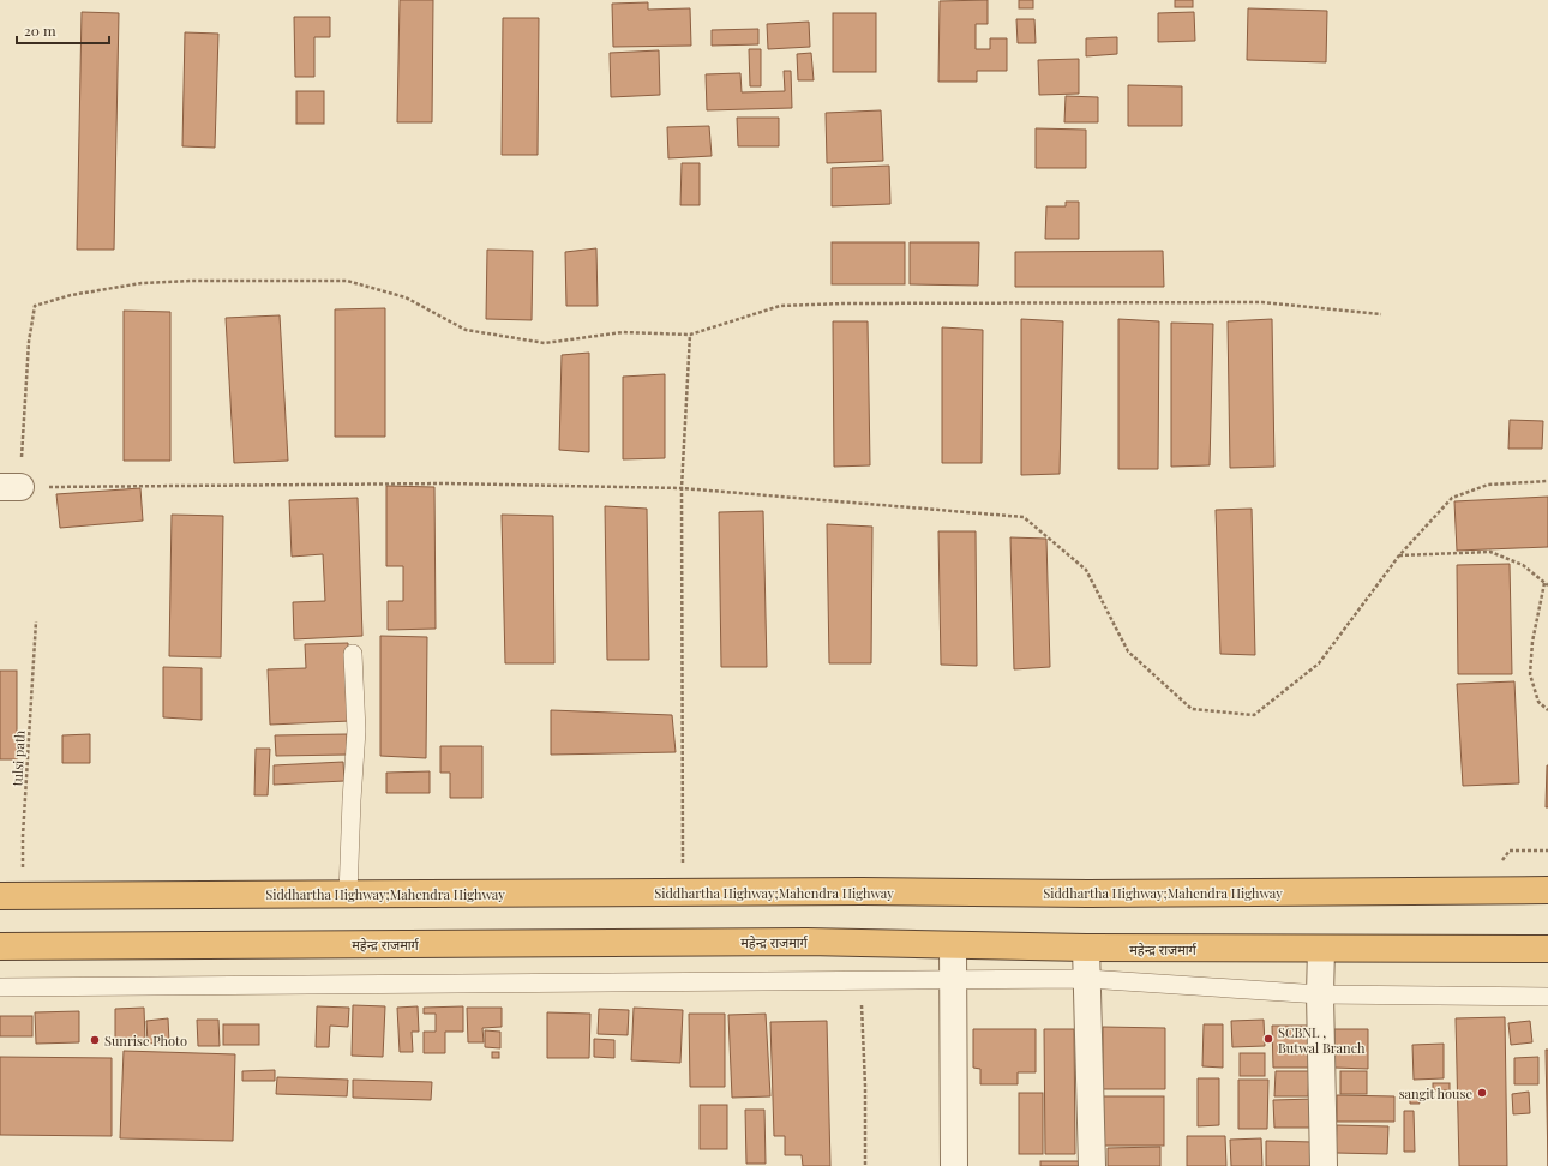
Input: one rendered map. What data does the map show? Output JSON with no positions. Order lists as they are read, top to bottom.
{
  "streets": {
    "highway": ["Siddhartha Highway;Mahendra Highway", "महेन्द्र राजमार्ग"],
    "path": ["tulsi path"]
  },
  "crossings": [
    ["tulsi path", "Siddhartha Highway;Mahendra Highway"]
  ],
  "places": ["SCBNL , Butwal Branch", "Sunrise Photo", "sangit house"],
  "scale_bar": "20 m"
}
